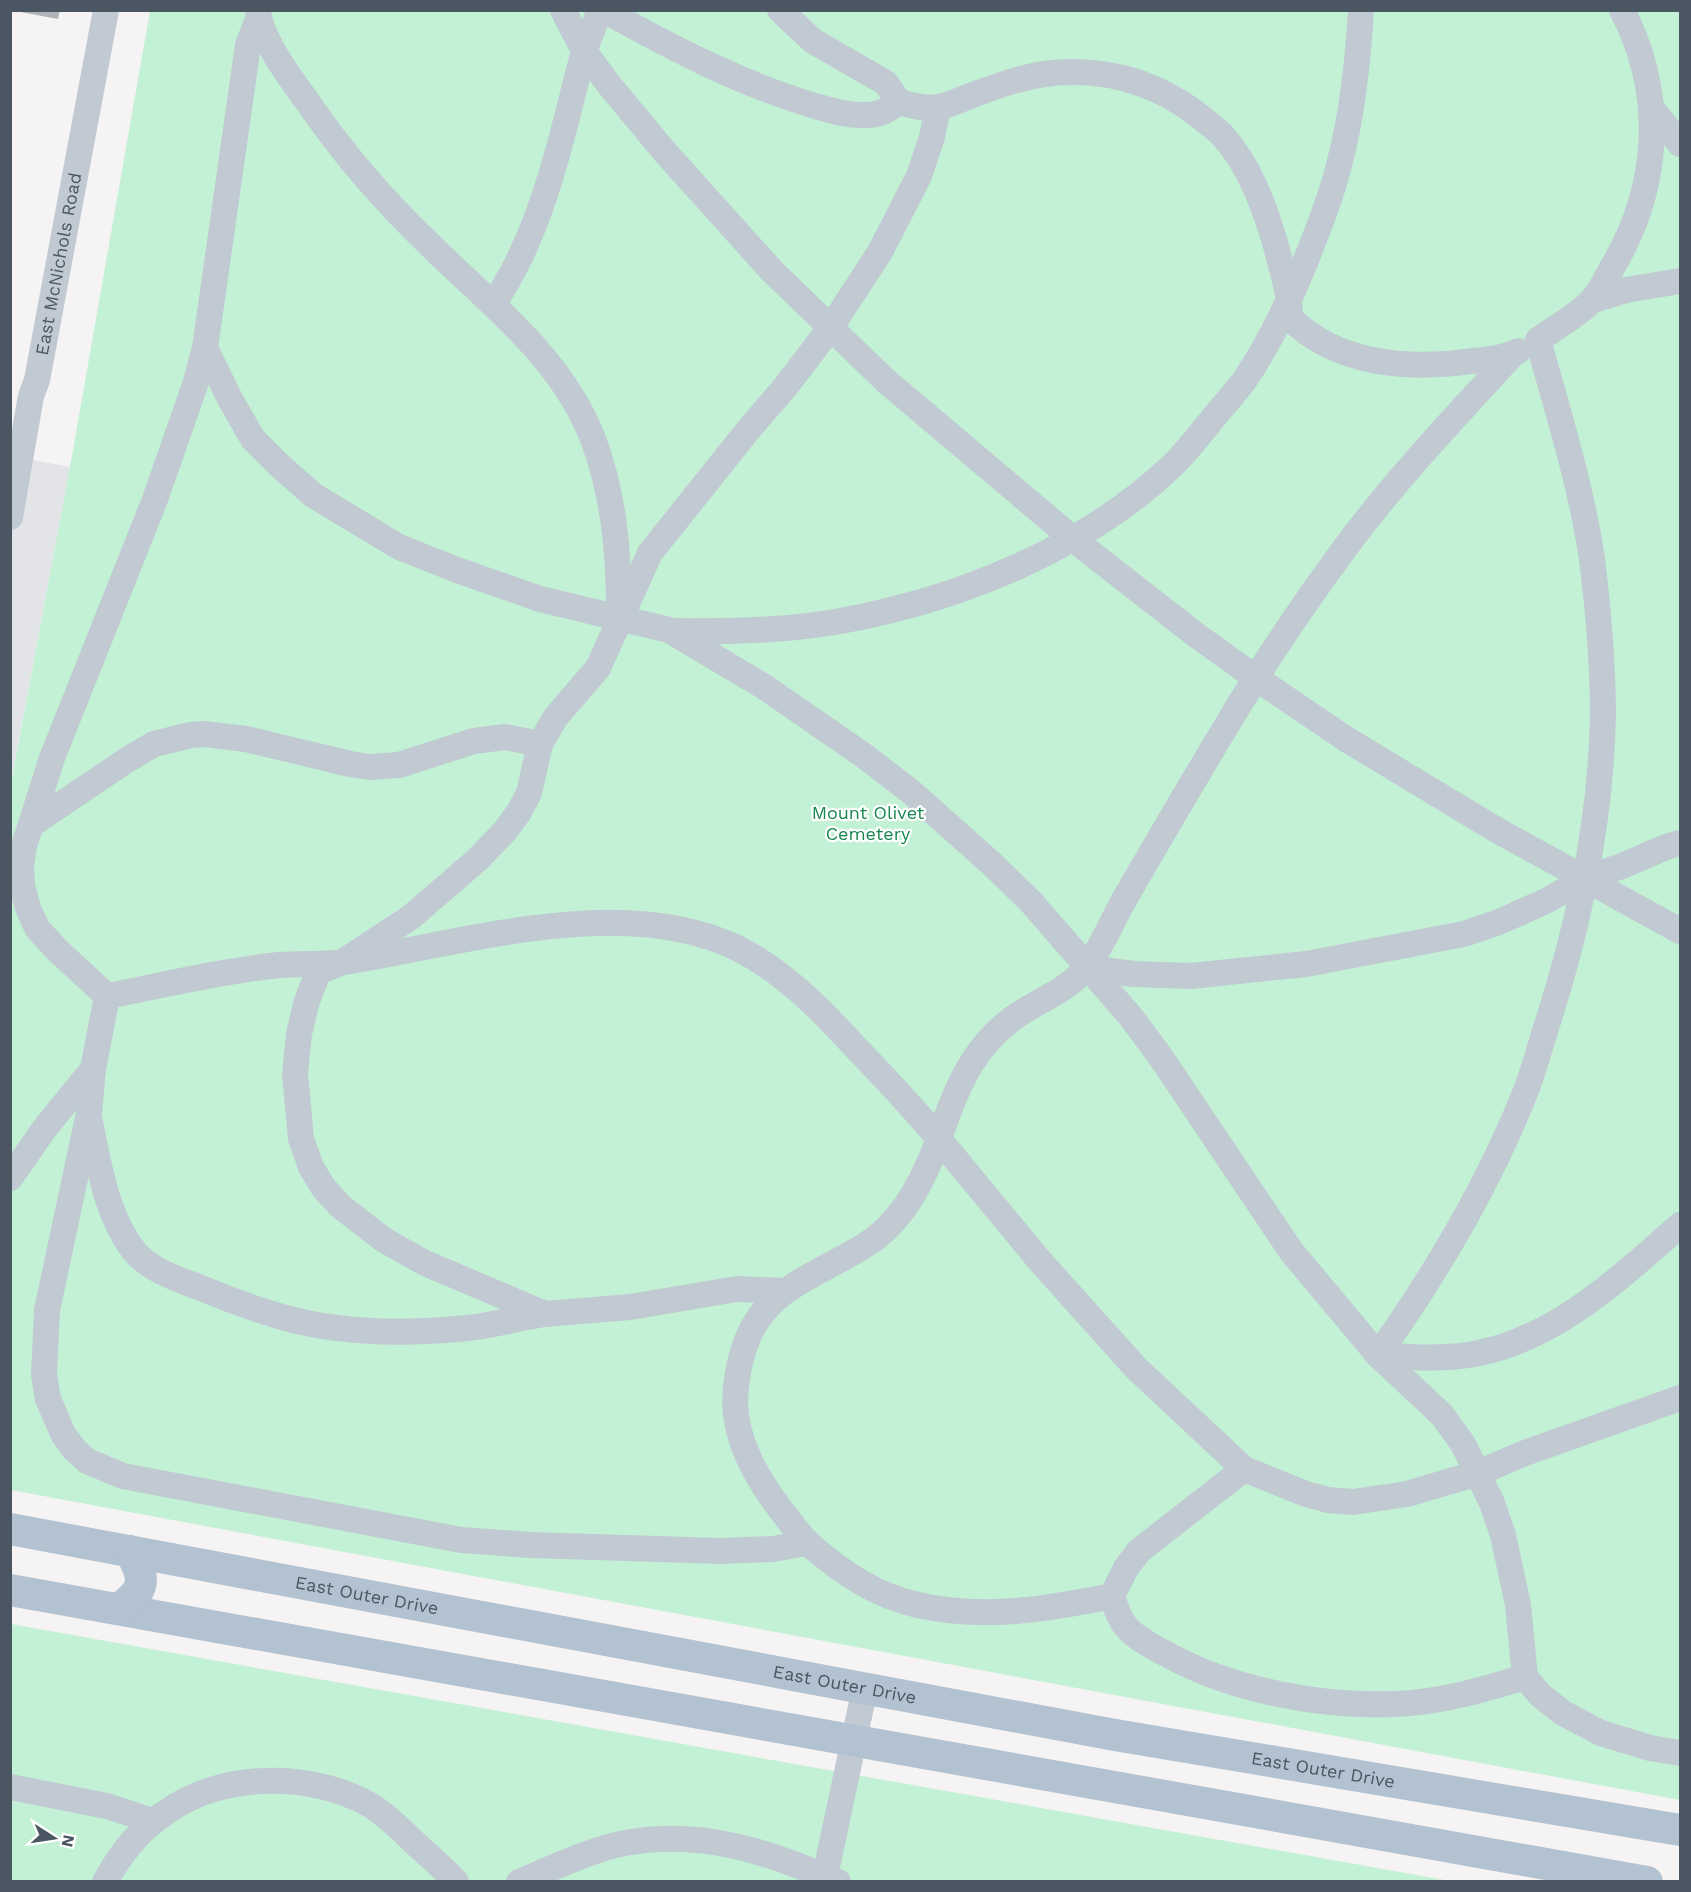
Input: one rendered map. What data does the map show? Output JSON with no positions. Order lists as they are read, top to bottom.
{
  "streets": {
    "main road": ["East Outer Drive"],
    "street": ["East McNichols Road"]
  },
  "parks": ["Mount Olivet Cemetery"],
  "north": "right"
}
